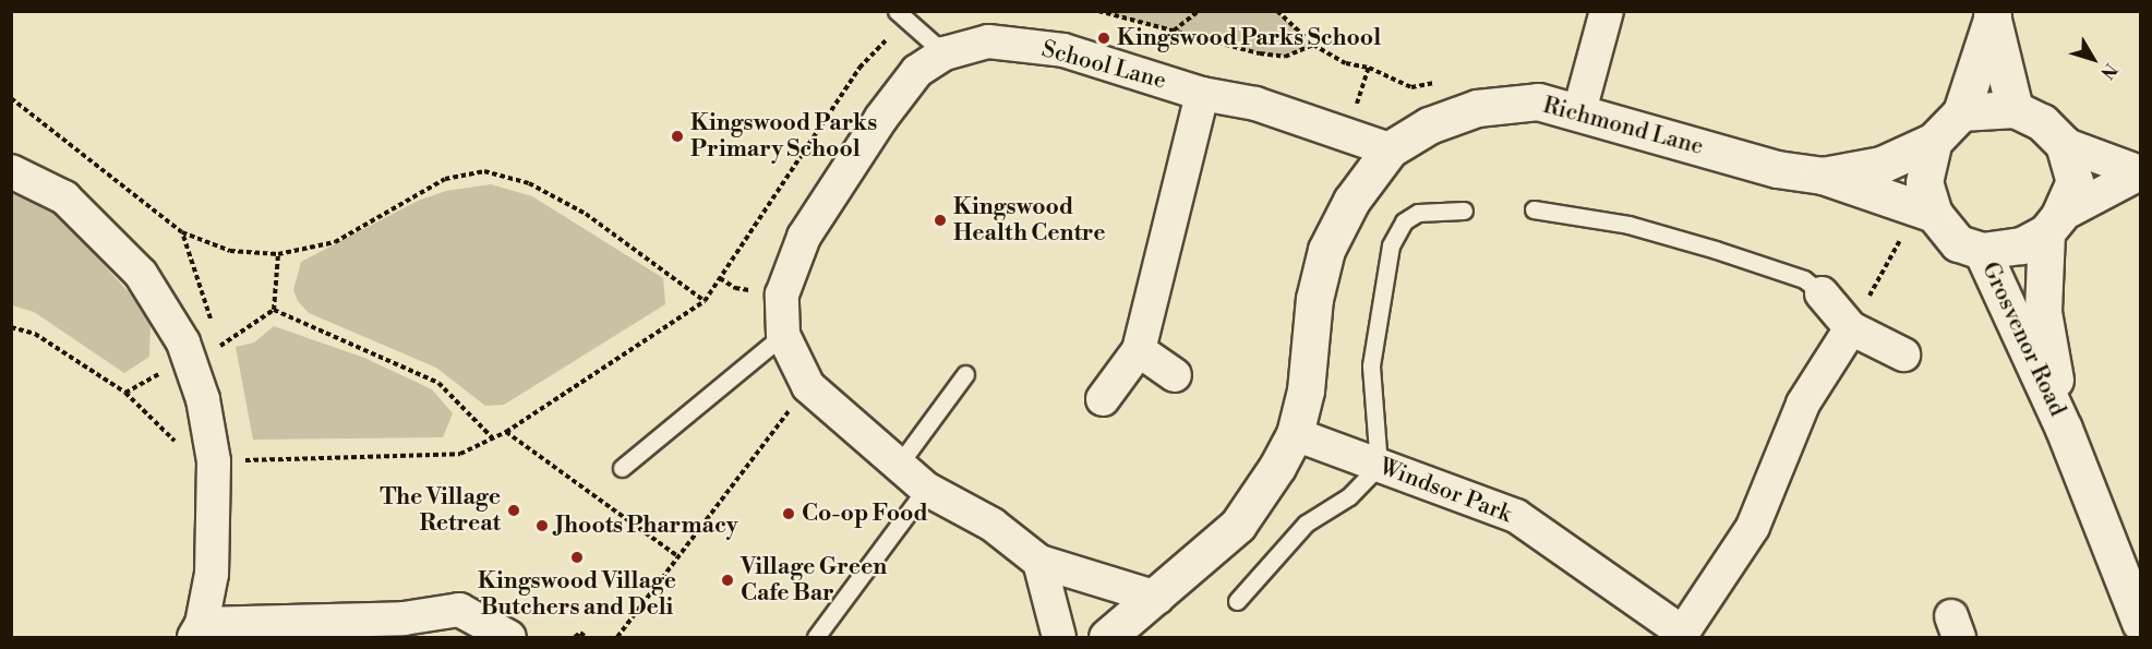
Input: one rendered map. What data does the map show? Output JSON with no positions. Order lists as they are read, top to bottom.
{
  "streets": {
    "street": [
      "School Lane",
      "Richmond Lane",
      "Grosvenor Road",
      "Windsor Park"
    ]
  },
  "crossings": [
    ["School Lane", "Richmond Lane"],
    ["Richmond Lane", "Grosvenor Road"],
    ["Richmond Lane", "Windsor Park"]
  ],
  "places": [
    "Kingswood Parks School",
    "Kingswood Parks Primary School",
    "Kingswood Health Centre",
    "The Village Retreat",
    "Co-op Food",
    "Jhoots Pharmacy",
    "Kingswood Village Butchers and Deli",
    "Village Green Cafe Bar"
  ],
  "north": "bottom right"
}
